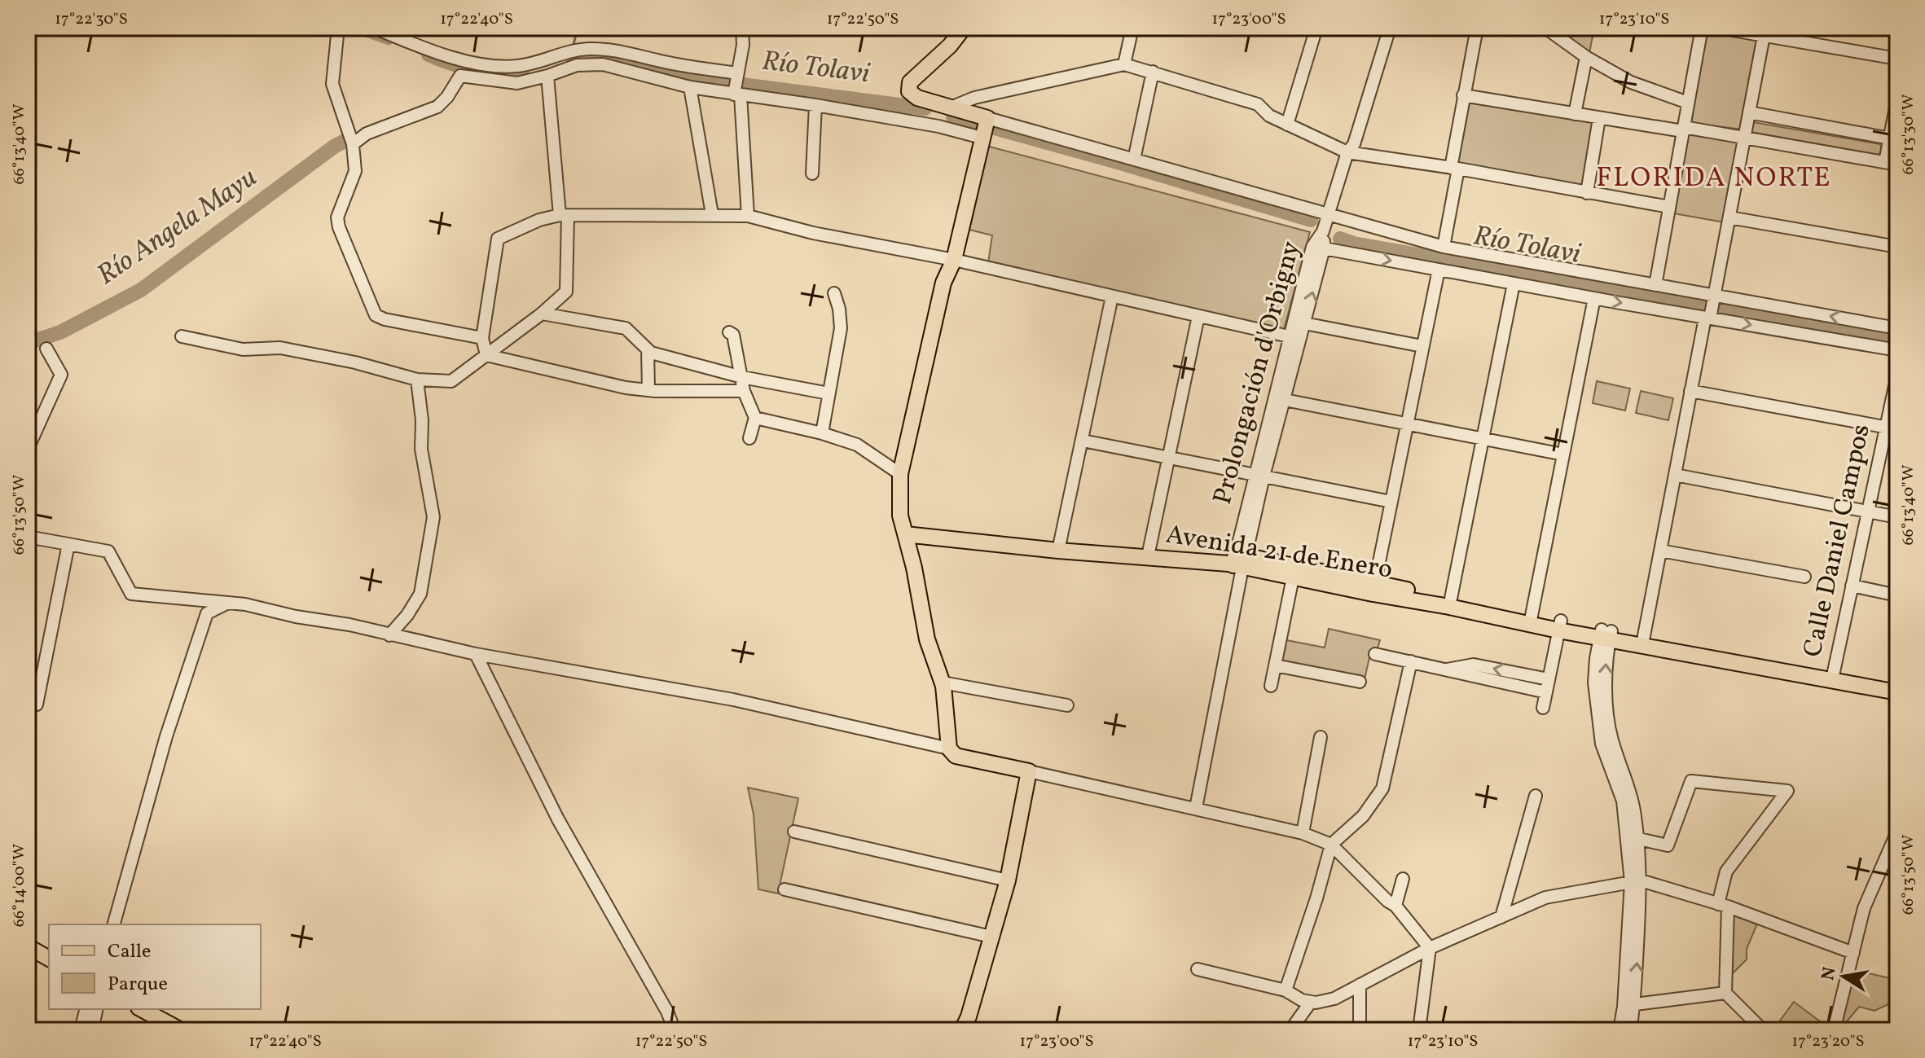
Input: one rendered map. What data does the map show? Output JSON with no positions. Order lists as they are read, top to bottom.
{
  "streets": {
    "main road": ["Avenida 21 de Enero"],
    "street": ["Prolongación d'Orbigny", "Calle Daniel Campos"]
  },
  "crossings": [
    ["Prolongación d'Orbigny", "Avenida 21 de Enero"],
    ["Calle Daniel Campos", "Avenida 21 de Enero"]
  ],
  "districts": ["FLORIDA NORTE"],
  "water": ["Río Tolavi", "Río Angela Mayu"],
  "legend": ["Calle", "Parque"],
  "north": "left",
  "coordinates": [
    "17°22'30\"S",
    "17°22'40\"S",
    "17°22'50\"S",
    "17°23'00\"S",
    "17°23'10\"S",
    "66°13'30\"W",
    "66°13'40\"W",
    "66°13'50\"W",
    "66°14'00\"W",
    "17°23'20\"S"
  ]
}
